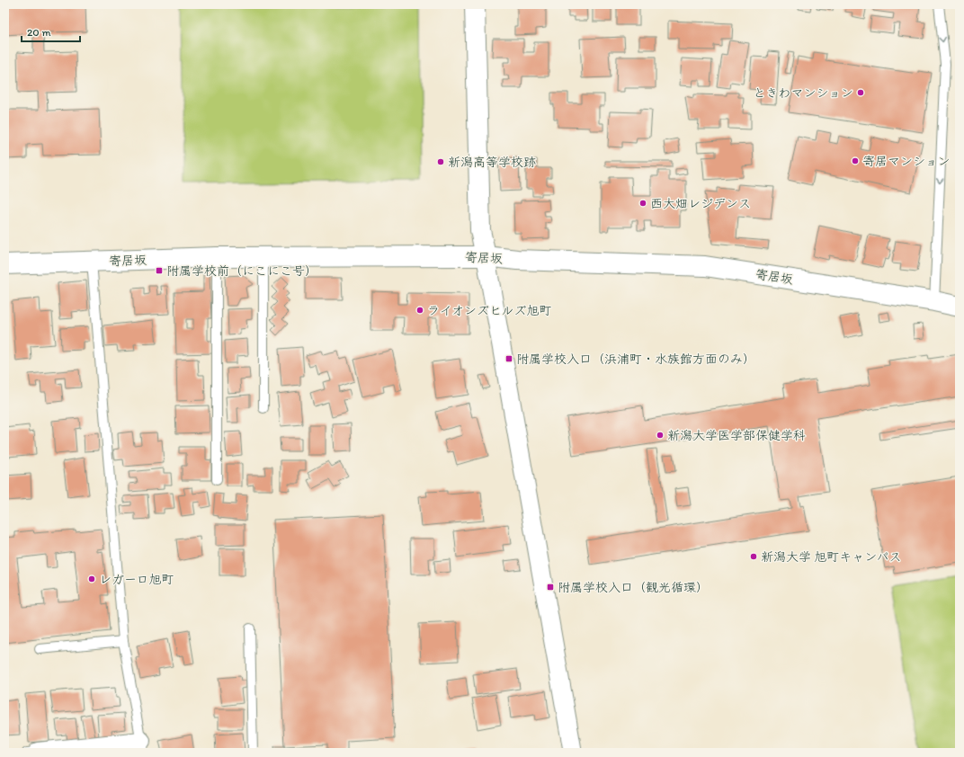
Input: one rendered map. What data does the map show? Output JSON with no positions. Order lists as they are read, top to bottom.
{
  "streets": {
    "street": ["寄居坂"]
  },
  "places": {
    "other": [
      "ときわマンション",
      "寄居マンション",
      "新潟高等学校跡",
      "西大畑レジデンス",
      "ライオンズヒルズ旭町",
      "新潟大学医学部保健学科",
      "新潟大学 旭町キャンパス",
      "レガーロ旭町"
    ],
    "transit": ["附属学校前（にこにこ号）", "附属学校入口（浜浦町・水族館方面のみ）", "附属学校入口（観光循環）"]
  },
  "scale_bar": "20 m"
}
